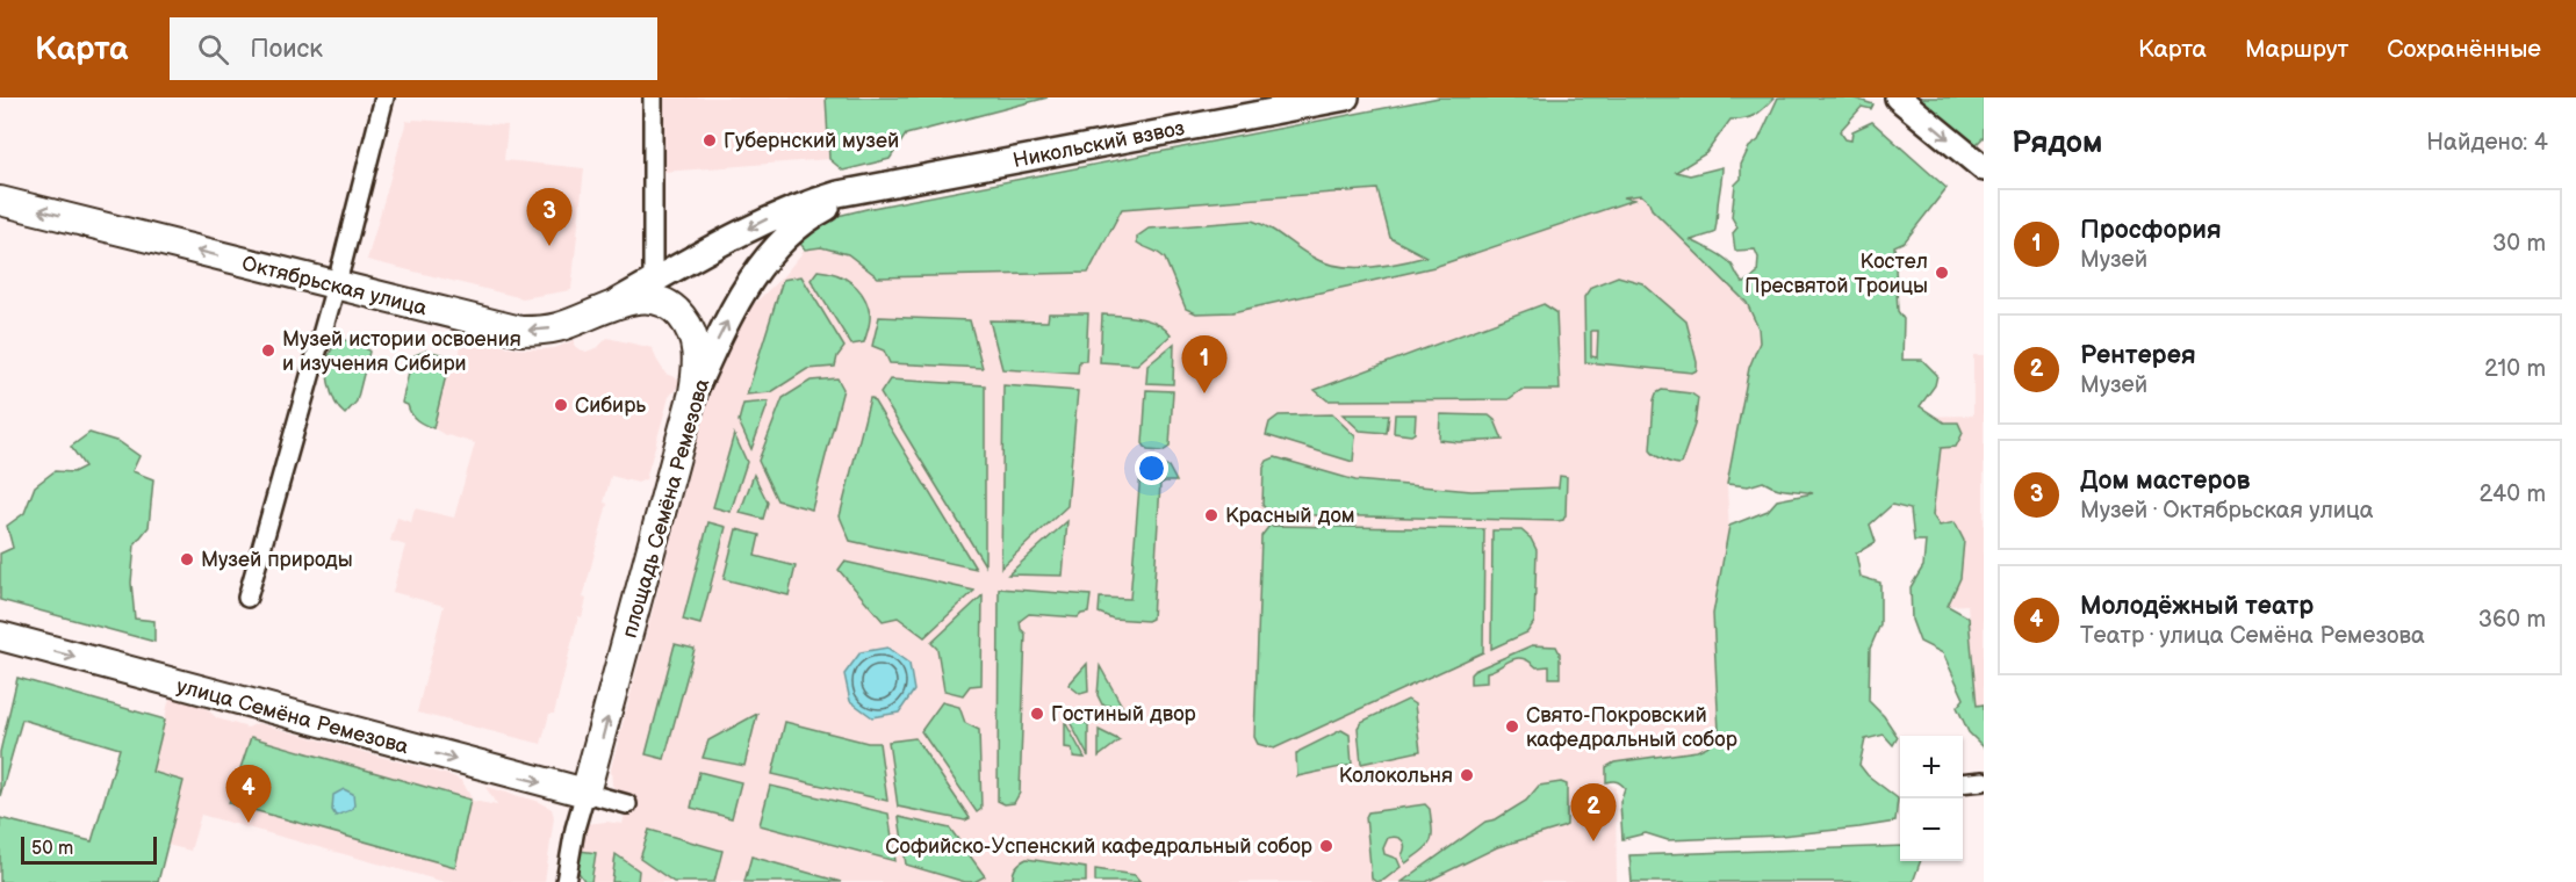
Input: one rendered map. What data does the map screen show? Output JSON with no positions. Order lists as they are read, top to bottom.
{
  "streets": {
    "main road": [
      "Никольский взвоз",
      "Октябрьская улица",
      "площадь Семёна Ремезова",
      "улица Семёна Ремезова"
    ]
  },
  "crossings": [
    ["Никольский взвоз", "Октябрьская улица"],
    ["Никольский взвоз", "площадь Семёна Ремезова"],
    ["Октябрьская улица", "площадь Семёна Ремезова"],
    ["площадь Семёна Ремезова", "улица Семёна Ремезова"]
  ],
  "one_way": ["Октябрьская улица", "площадь Семёна Ремезова", "улица Семёна Ремезова"],
  "places": [
    "Губернский музей",
    "Костел Пресвятой Троицы",
    "Музей истории освоения и изучения Сибири",
    "Сибирь",
    "Красный дом",
    "Музей природы",
    "Гостиный двор",
    "Свято-Покровский кафедральный собор",
    "Колокольня",
    "Софийско-Успенский кафедральный собор"
  ],
  "scale_bar": "50 m",
  "page": {
    "header": "Карта",
    "search": "Поиск",
    "nav": ["Карта", "Маршрут", "Сохранённые"],
    "heading": ["Рядом", "Найдено: 4"],
    "pins": [
      "3",
      "1",
      "4",
      "2"
    ],
    "list": [
      {
        "mark": "1",
        "name": "Просфория",
        "note": "Музей",
        "value": "30 m"
      },
      {
        "mark": "2",
        "name": "Рентерея",
        "note": "Музей",
        "value": "210 m"
      },
      {
        "mark": "3",
        "name": "Дом мастеров",
        "note": "Музей · Октябрьская улица",
        "value": "240 m"
      },
      {
        "mark": "4",
        "name": "Молодёжный театр",
        "note": "Театр · улица Семёна Ремезова",
        "value": "360 m"
      }
    ],
    "map_buttons": ["+", "−"],
    "scale": "50 m"
  }
}
